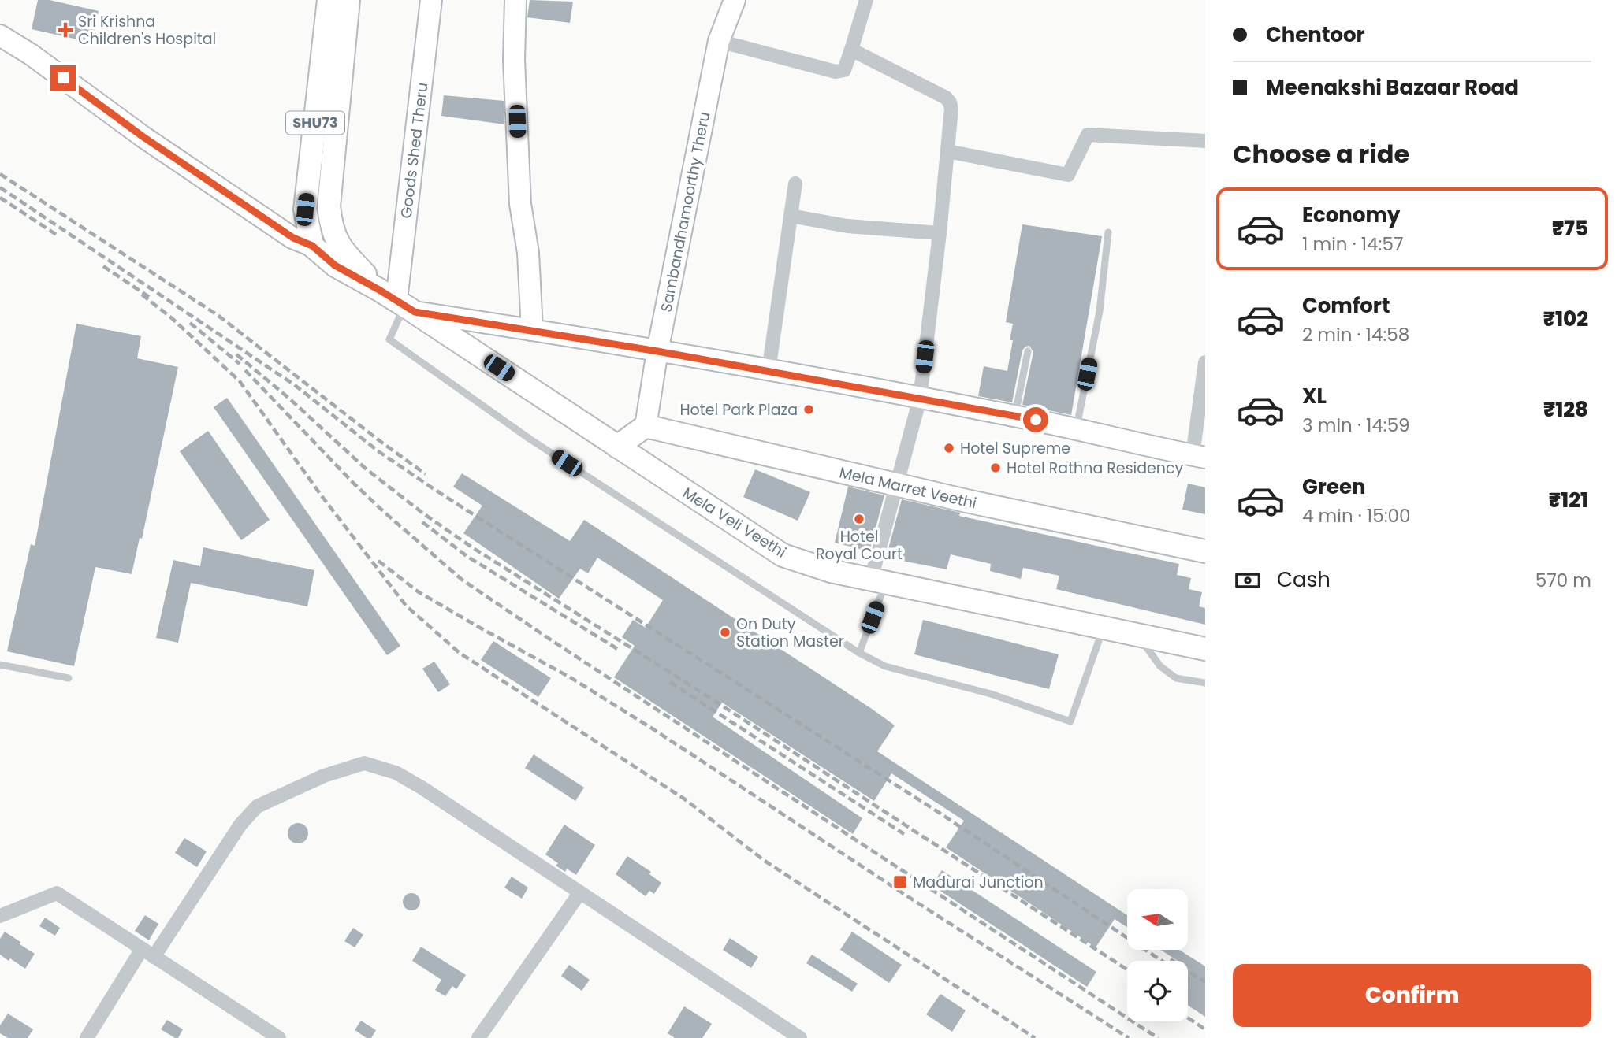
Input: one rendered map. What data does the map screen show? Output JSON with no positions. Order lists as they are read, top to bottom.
{
  "streets": {
    "main road": ["SHU73", "Mela Marret Veethi", "Mela Veli Veethi"],
    "street": ["Goods Shed Theru", "Sambandhamoorthy Theru"]
  },
  "crossings": [
    ["SHU73", "Mela Veli Veethi"],
    ["Goods Shed Theru", "Mela Veli Veethi"],
    ["Sambandhamoorthy Theru", "Mela Marret Veethi"]
  ],
  "places": {
    "health": ["Sri Krishna Children's Hospital"],
    "other": [
      "Hotel Park Plaza",
      "Hotel Supreme",
      "Hotel Rathna Residency",
      "Hotel Royal Court",
      "On Duty Station Master"
    ],
    "transit": ["Madurai Junction"]
  },
  "north": "left",
  "page": {
    "banner": ["Chentoor", "Meenakshi Bazaar Road"],
    "heading": "Choose a ride",
    "list": [
      {
        "name": "Economy",
        "note": "1 min · 14:57",
        "value": "₹75"
      },
      {
        "name": "Comfort",
        "note": "2 min · 14:58",
        "value": "₹102"
      },
      {
        "name": "XL",
        "note": "3 min · 14:59",
        "value": "₹128"
      },
      {
        "name": "Green",
        "note": "4 min · 15:00",
        "value": "₹121"
      }
    ],
    "pay": ["Cash", "570 m"],
    "buttons": "Confirm"
  }
}
